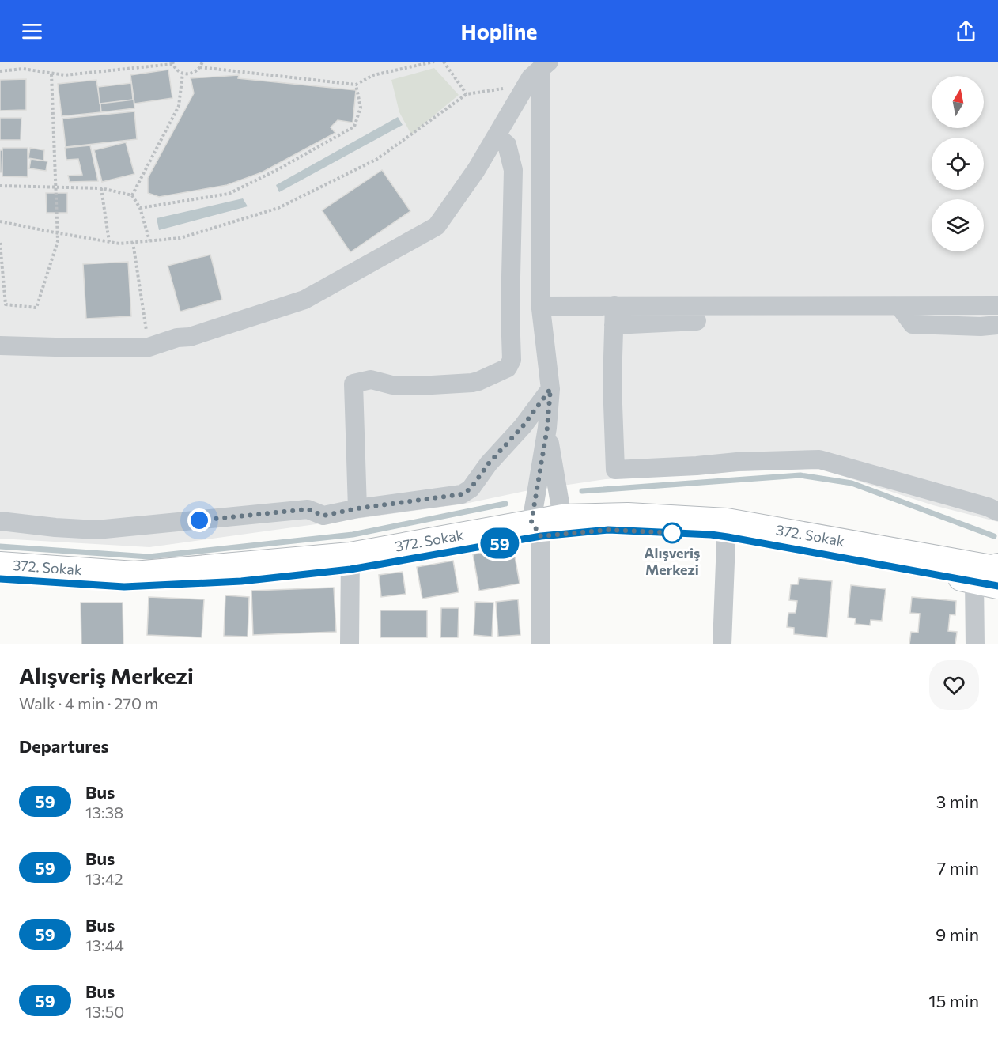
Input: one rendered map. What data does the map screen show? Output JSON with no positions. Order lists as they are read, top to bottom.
{
  "streets": {
    "main road": ["372. Sokak"]
  },
  "places": ["Alışveriş Merkezi"],
  "lines": ["bus line 59"],
  "north": "top",
  "page": {
    "header": "Hopline",
    "on_map": "59",
    "heading": [
      ["Alışveriş Merkezi", "Walk · 4 min · 270 m"],
      "Departures"
    ],
    "list": [
      {
        "mark": "59",
        "name": "Bus",
        "note": "13:38",
        "value": "3 min"
      },
      {
        "mark": "59",
        "name": "Bus",
        "note": "13:42",
        "value": "7 min"
      },
      {
        "mark": "59",
        "name": "Bus",
        "note": "13:44",
        "value": "9 min"
      },
      {
        "mark": "59",
        "name": "Bus",
        "note": "13:50",
        "value": "15 min"
      }
    ]
  }
}
